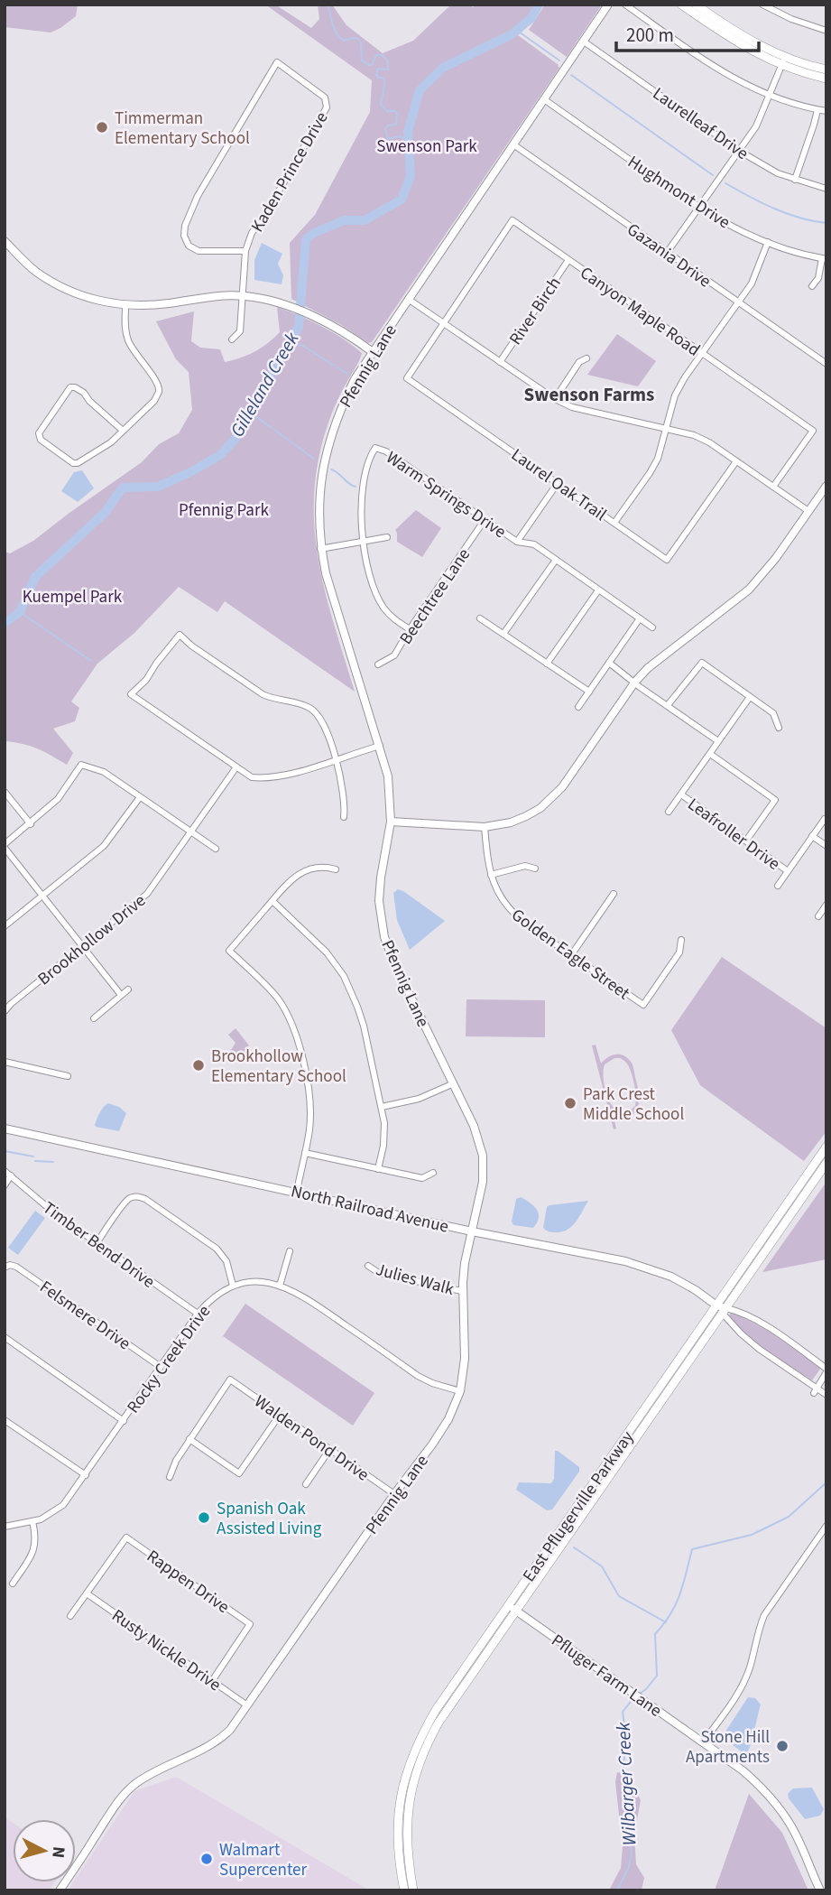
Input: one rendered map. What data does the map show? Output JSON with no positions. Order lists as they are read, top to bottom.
{
  "streets": {
    "main road": ["East Pflugerville Parkway"],
    "street": [
      "Laurelleaf Drive",
      "Kaden Prince Drive",
      "Hughmont Drive",
      "Gazania Drive",
      "River Birch",
      "Canyon Maple Road",
      "Pfennig Lane",
      "Laurel Oak Trail",
      "Warm Springs Drive",
      "Beechtree Lane",
      "Leafroller Drive",
      "Brookhollow Drive",
      "Golden Eagle Street",
      "North Railroad Avenue",
      "Timber Bend Drive",
      "Julies Walk",
      "Felsmere Drive",
      "Rocky Creek Drive",
      "Walden Pond Drive",
      "Rappen Drive",
      "Rusty Nickle Drive",
      "Pfluger Farm Lane"
    ]
  },
  "crossings": [
    ["Laurelleaf Drive", "Pfennig Lane"],
    ["Hughmont Drive", "Pfennig Lane"],
    ["Gazania Drive", "Pfennig Lane"],
    ["River Birch", "Canyon Maple Road"],
    ["Canyon Maple Road", "Laurel Oak Trail"],
    ["Pfennig Lane", "North Railroad Avenue"],
    ["Pfennig Lane", "Julies Walk"],
    ["Pfennig Lane", "Rocky Creek Drive"],
    ["Pfennig Lane", "Walden Pond Drive"],
    ["Pfennig Lane", "Rusty Nickle Drive"],
    ["Warm Springs Drive", "Beechtree Lane"],
    ["North Railroad Avenue", "East Pflugerville Parkway"],
    ["Timber Bend Drive", "Rocky Creek Drive"],
    ["Felsmere Drive", "Rocky Creek Drive"],
    ["East Pflugerville Parkway", "Pfluger Farm Lane"],
    ["Rappen Drive", "Rusty Nickle Drive"]
  ],
  "districts": ["Swenson Farms"],
  "water": ["Gilleland Creek", "Wilbarger Creek"],
  "parks": ["Swenson Park", "Pfennig Park", "Kuempel Park"],
  "places": [
    "Timmerman Elementary School",
    "Brookhollow Elementary School",
    "Park Crest Middle School",
    "Spanish Oak Assisted Living",
    "Stone Hill Apartments",
    "Walmart Supercenter"
  ],
  "scale_bar": "200 m",
  "north": "right"
}
